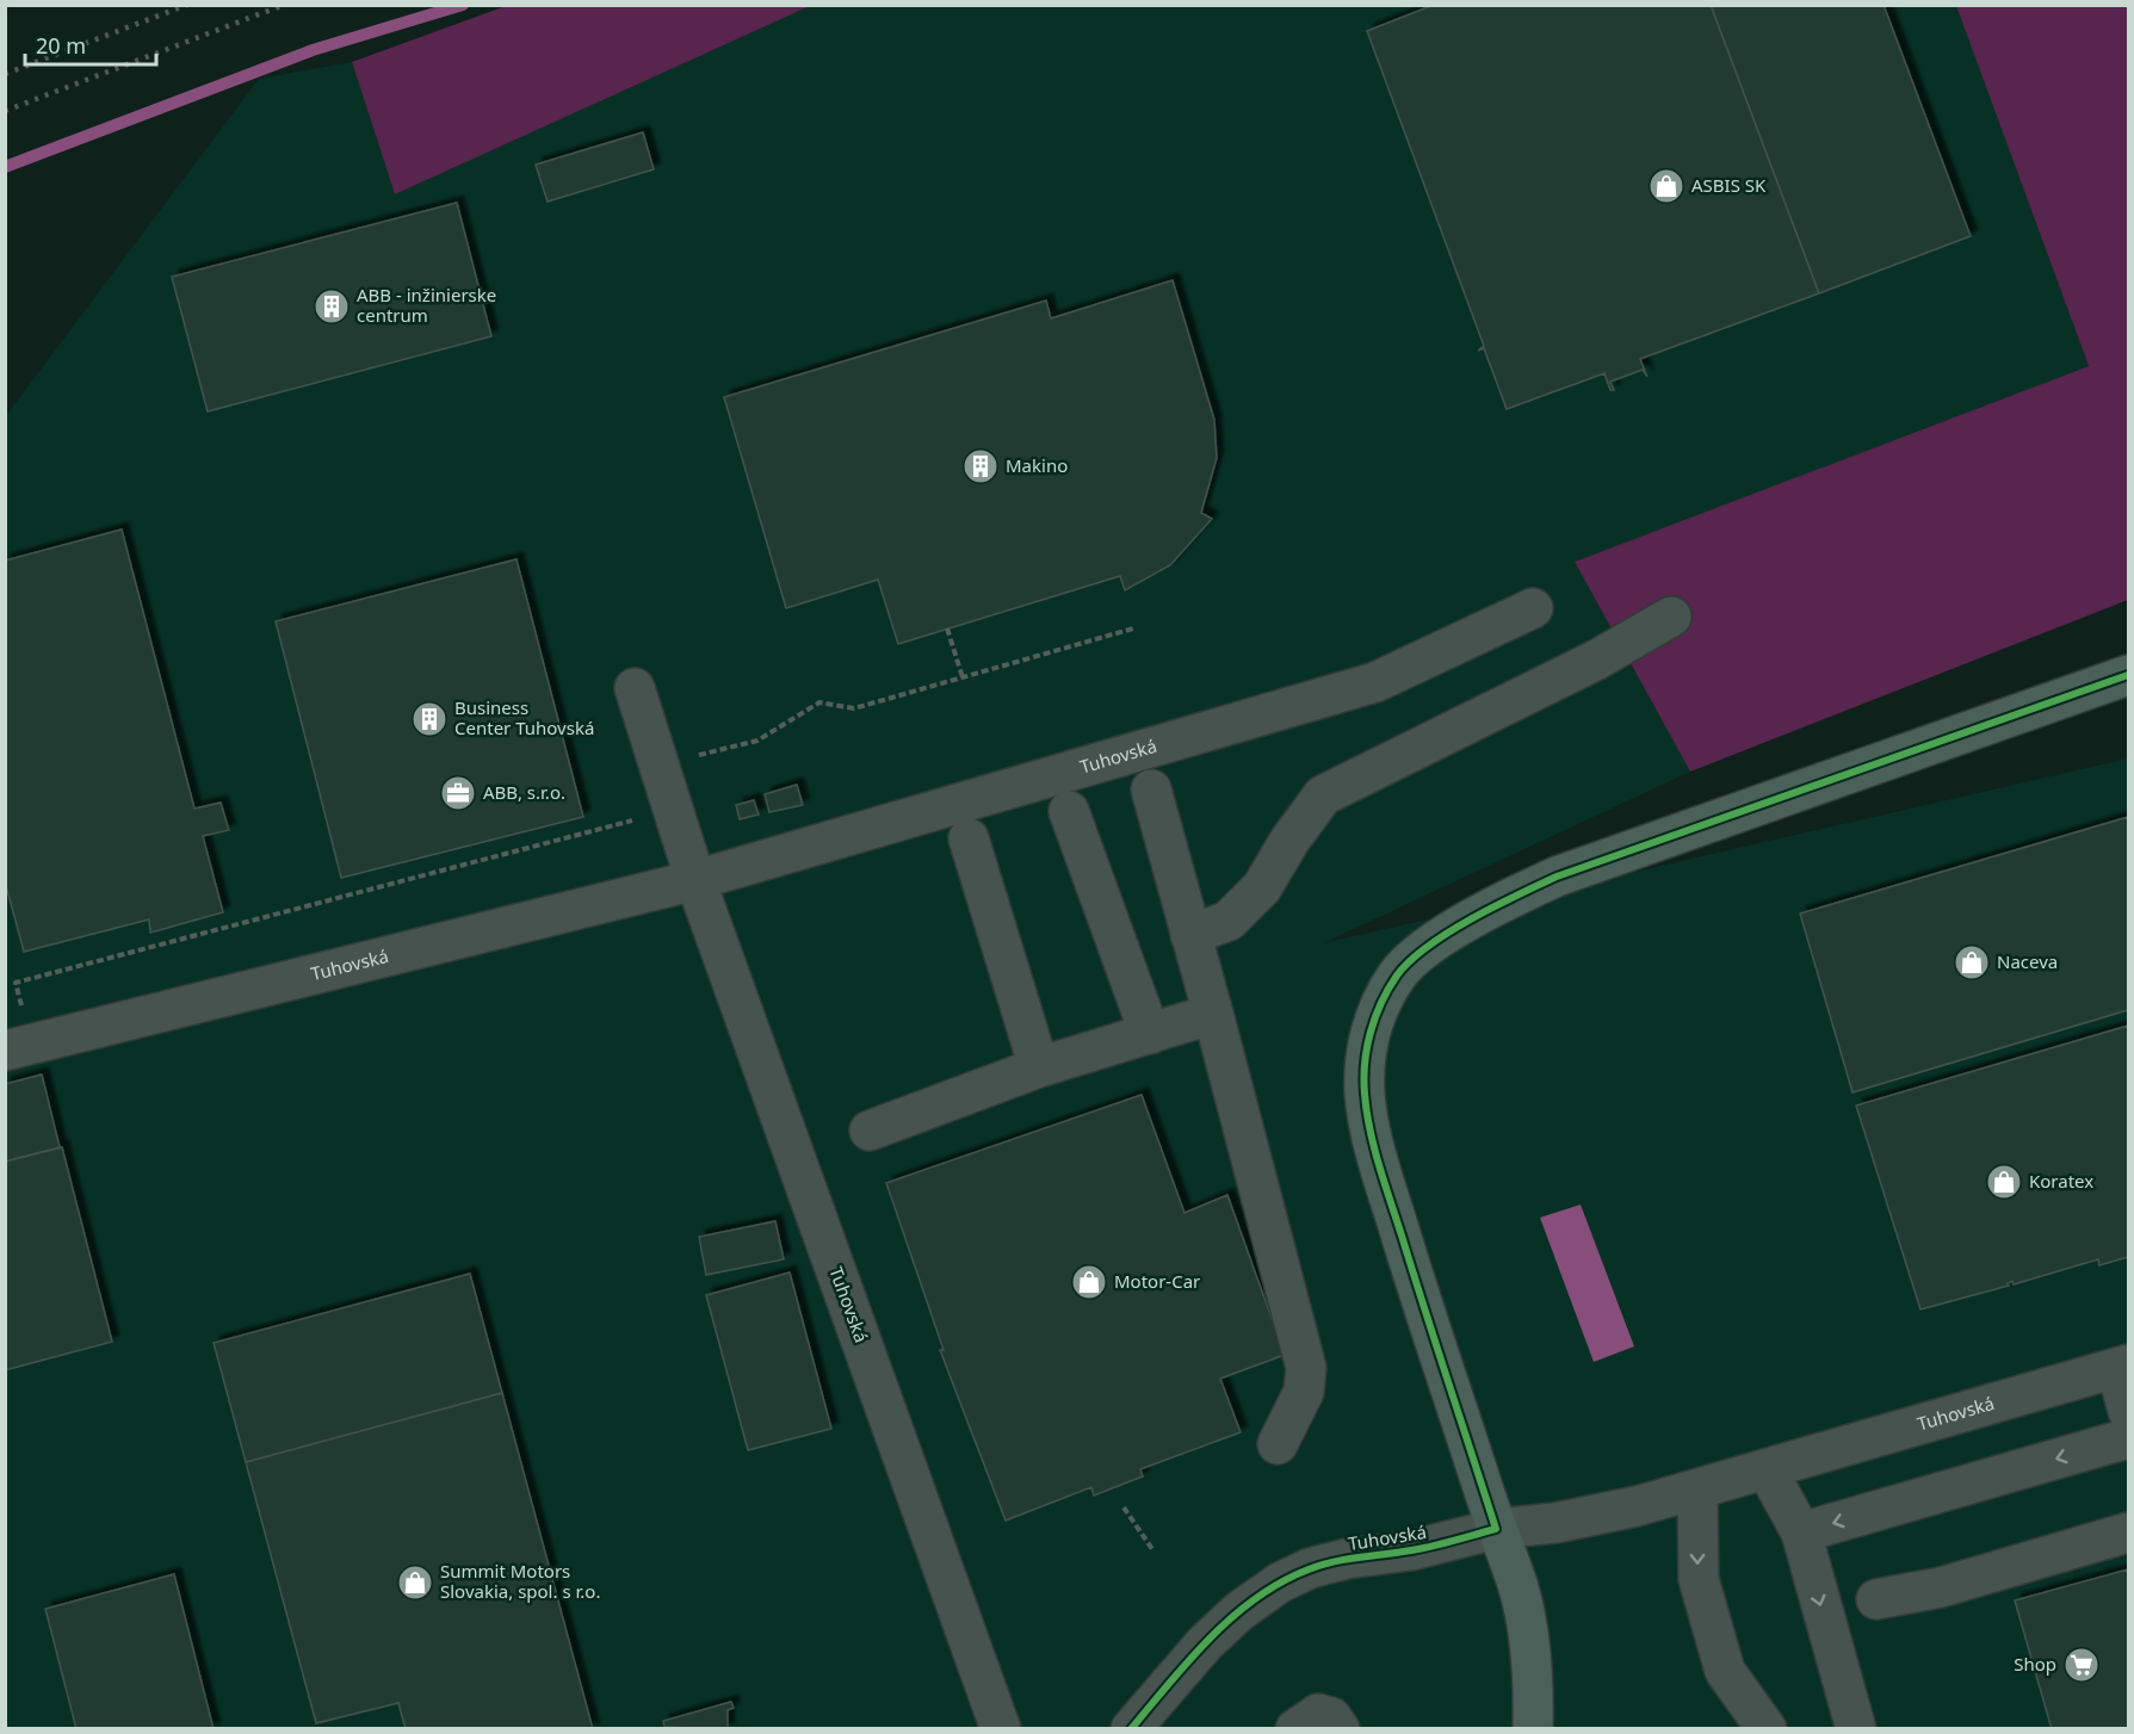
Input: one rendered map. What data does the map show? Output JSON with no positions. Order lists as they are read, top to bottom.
{
  "streets": {
    "street": ["Tuhovská"]
  },
  "places": {
    "shop": [
      "ASBIS SK",
      "Naceva",
      "Koratex",
      "Motor-Car",
      "Summit Motors Slovakia, spol. s r.o."
    ],
    "building": ["ABB - inžinierske centrum", "Makino", "Business Center Tuhovská"],
    "office": ["ABB, s.r.o."],
    "supermarket": ["Shop"]
  },
  "scale_bar": "20 m"
}
